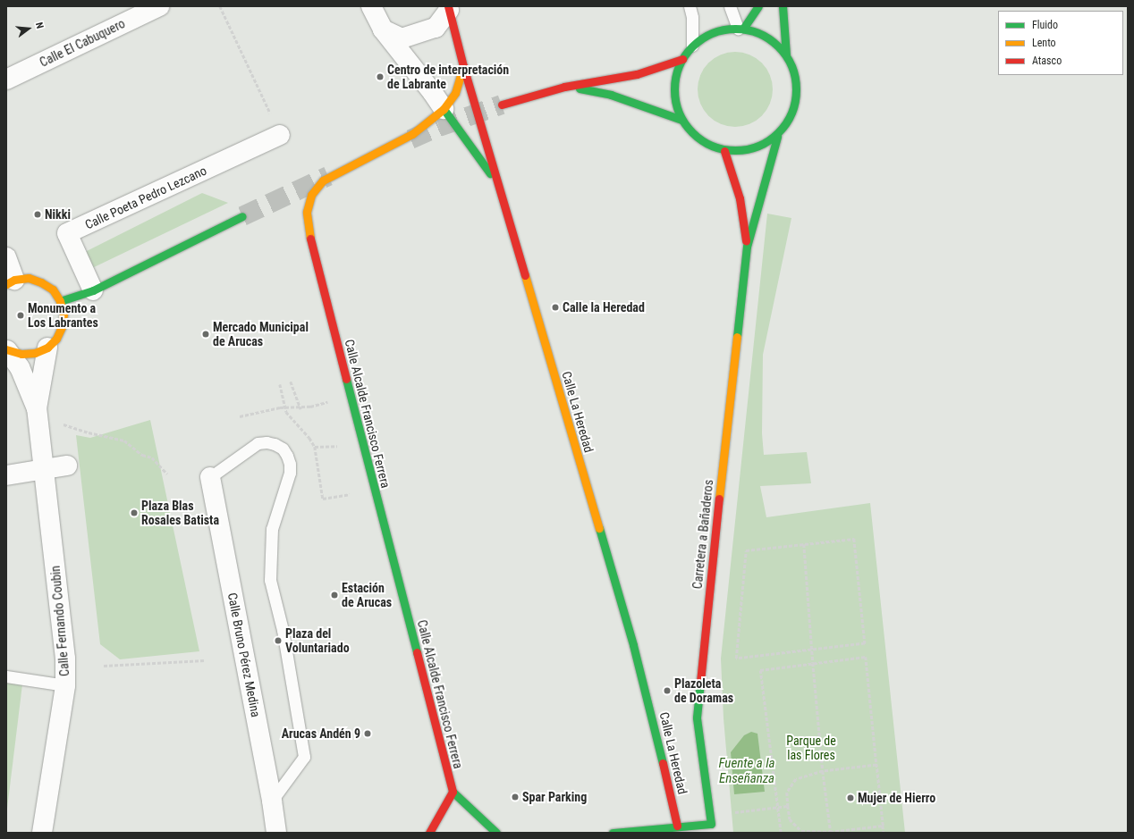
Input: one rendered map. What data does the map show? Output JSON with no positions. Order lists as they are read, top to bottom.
{
  "streets": {
    "main road": ["Calle La Heredad", "Calle Alcalde Francisco Ferrera", "Carretera a Bañaderos"],
    "street": [
      "Calle El Cabuquero",
      "Calle Poeta Pedro Lezcano",
      "Calle Fernando Coubin",
      "Calle Bruno Pérez Medina"
    ]
  },
  "crossings": [
    ["Calle La Heredad", "Calle Alcalde Francisco Ferrera"]
  ],
  "water": ["Fuente a la Enseñanza"],
  "parks": ["Parque de las Flores"],
  "places": [
    "Centro de interpretación de Labrante",
    "Nikki",
    "Calle la Heredad",
    "Monumento a Los Labrantes",
    "Mercado Municipal de Arucas",
    "Plaza Blas Rosales Batista",
    "Estación de Arucas",
    "Plaza del Voluntariado",
    "Plazoleta de Doramas",
    "Arucas Andén 9",
    "Spar Parking",
    "Mujer de Hierro"
  ],
  "legend": ["Fluido", "Lento", "Atasco"],
  "north": "right"
}
